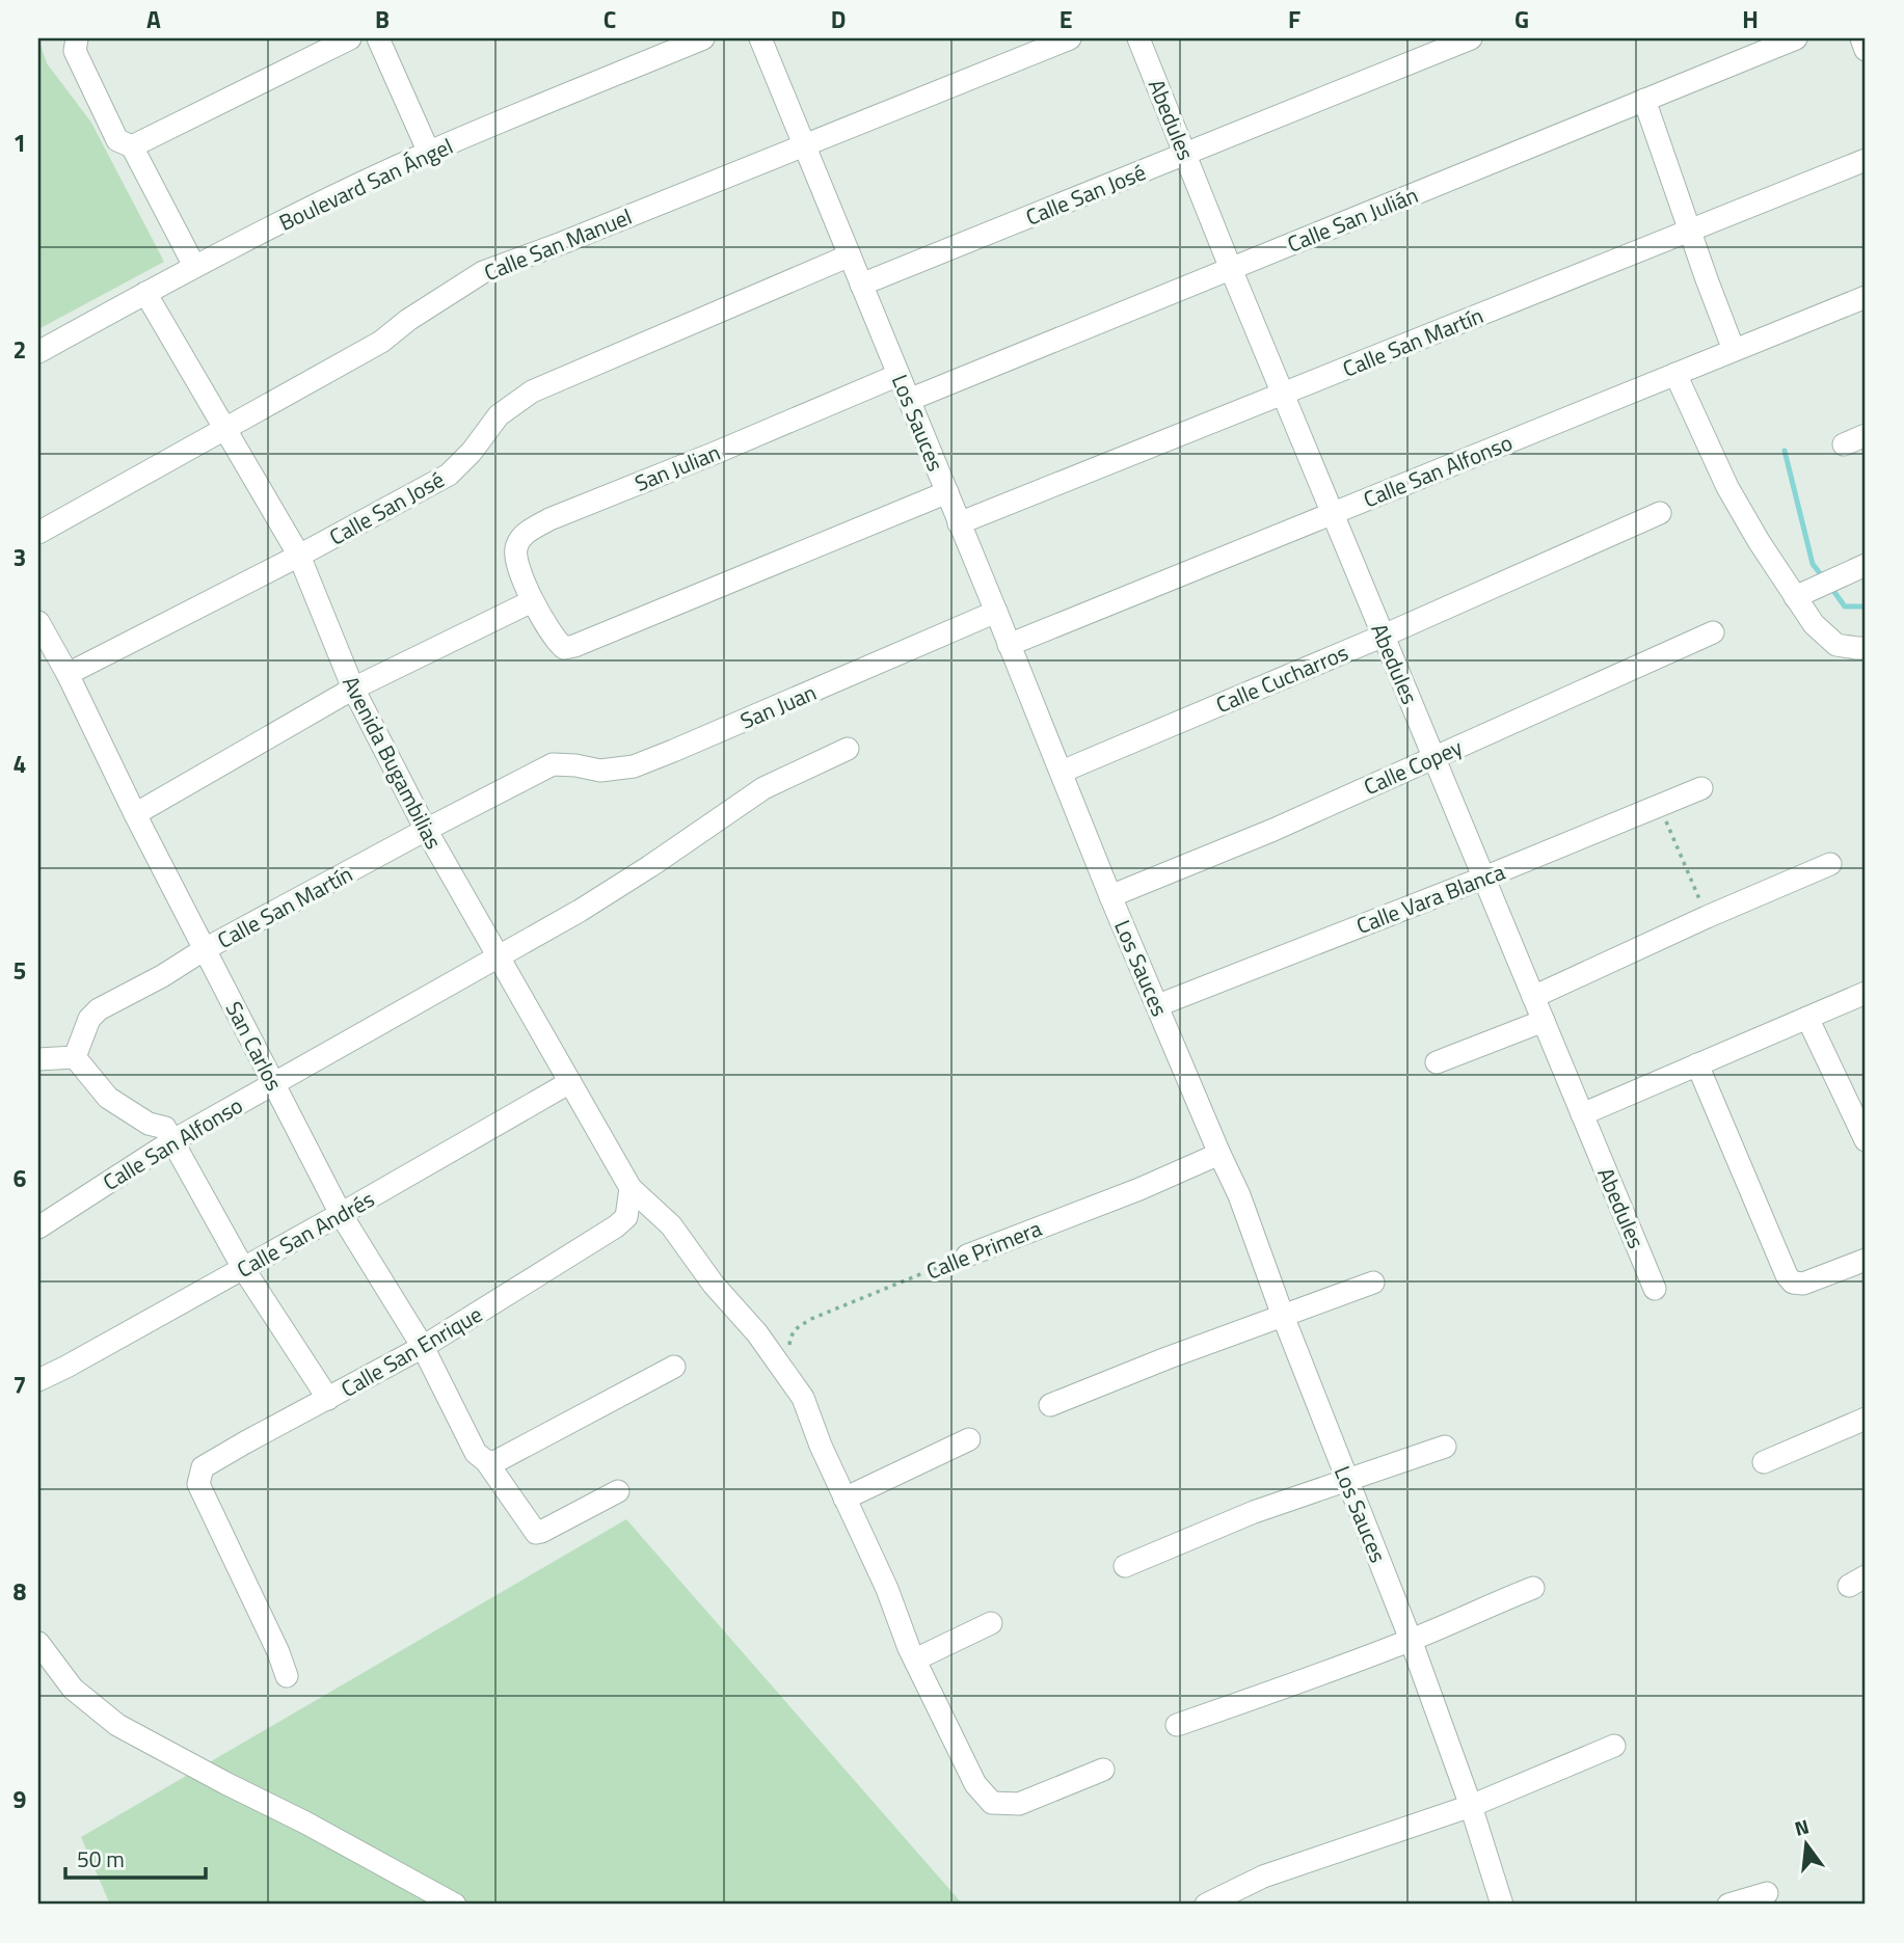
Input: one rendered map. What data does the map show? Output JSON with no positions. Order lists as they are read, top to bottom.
{
  "streets": {
    "street": [
      "Abedules",
      "Boulevard San Ángel",
      "Calle San José",
      "Calle San Julián",
      "Calle San Manuel",
      "Calle San Martín",
      "Los Sauces",
      "San Julian",
      "Calle San Alfonso",
      "Calle Cucharros",
      "San Juan",
      "Avenida Bugambilias",
      "Calle Copey",
      "Calle Vara Blanca",
      "San Carlos",
      "Calle San Andrés",
      "Calle Primera",
      "Calle San Enrique"
    ]
  },
  "crossings": [
    ["Abedules", "Calle San José"],
    ["Abedules", "Calle San Julián"],
    ["Abedules", "Calle San Martín"],
    ["Abedules", "Calle San Alfonso"],
    ["Abedules", "Calle Cucharros"],
    ["Abedules", "Calle Copey"],
    ["Abedules", "Calle Vara Blanca"],
    ["Boulevard San Ángel", "Avenida Bugambilias"],
    ["Calle San José", "Los Sauces"],
    ["Calle San José", "Avenida Bugambilias"],
    ["Calle San José", "San Carlos"],
    ["Calle San Julián", "Los Sauces"],
    ["Calle San Manuel", "Los Sauces"],
    ["Calle San Manuel", "Avenida Bugambilias"],
    ["Calle San Martín", "Los Sauces"],
    ["Calle San Martín", "San Juan"],
    ["Calle San Martín", "Avenida Bugambilias"],
    ["Calle San Martín", "San Carlos"],
    ["Los Sauces", "San Julian"],
    ["Los Sauces", "Calle San Alfonso"],
    ["Los Sauces", "Calle Cucharros"],
    ["Los Sauces", "San Juan"],
    ["Los Sauces", "Calle Copey"],
    ["Los Sauces", "Calle Vara Blanca"],
    ["Los Sauces", "Calle Primera"],
    ["Calle San Alfonso", "Avenida Bugambilias"],
    ["Calle San Alfonso", "San Carlos"],
    ["Avenida Bugambilias", "Calle San Andrés"],
    ["Avenida Bugambilias", "Calle Primera"],
    ["Avenida Bugambilias", "Calle San Enrique"],
    ["San Carlos", "Calle San Andrés"],
    ["San Carlos", "Calle San Enrique"]
  ],
  "scale_bar": "50 m",
  "north": "top",
  "grid": {
    "columns": [
      "A",
      "B",
      "C",
      "D",
      "E",
      "F",
      "G",
      "H"
    ],
    "rows": [
      "1",
      "2",
      "3",
      "4",
      "5",
      "6",
      "7",
      "8",
      "9"
    ]
  }
}
